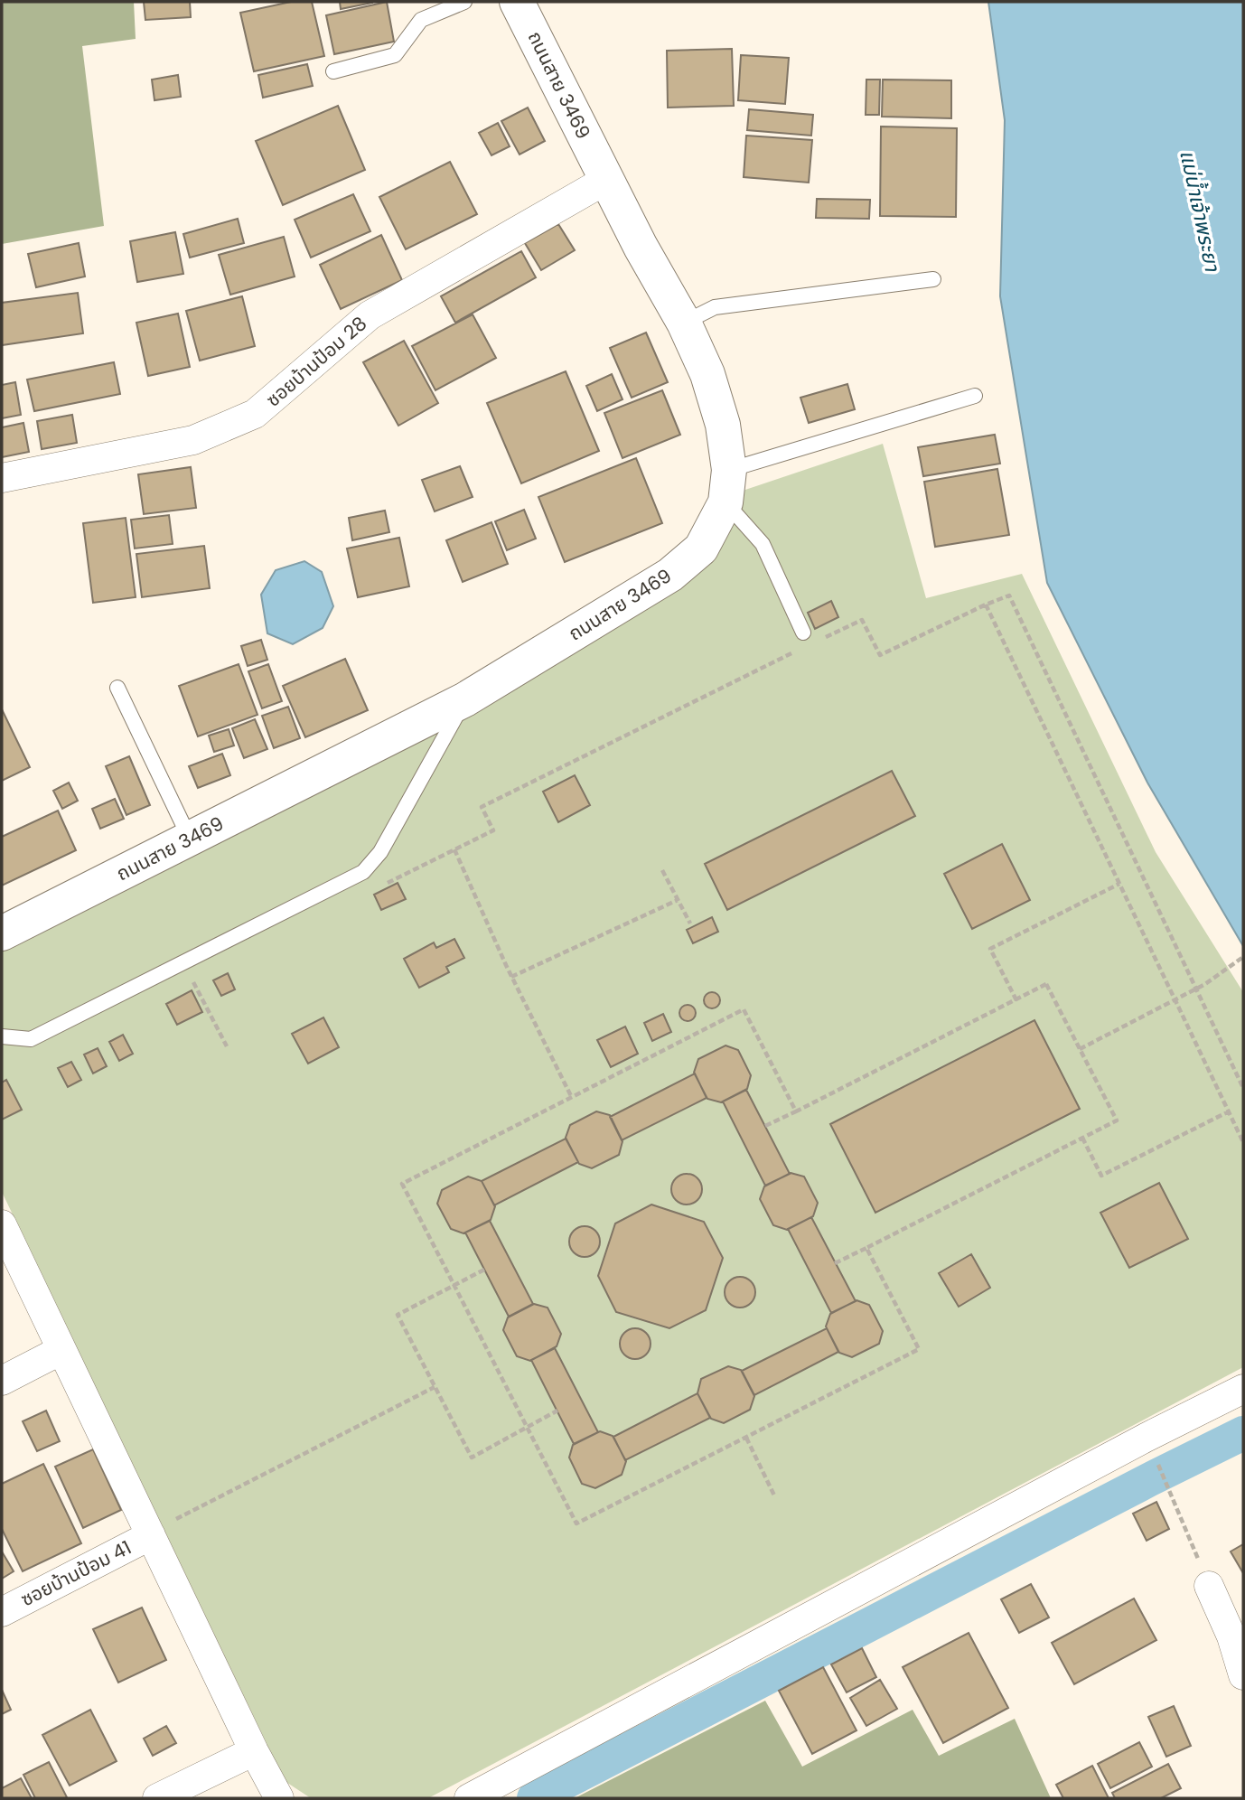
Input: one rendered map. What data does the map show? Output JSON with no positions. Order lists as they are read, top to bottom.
{
  "streets": {
    "street": ["ถนนสาย 3469", "ซอยบ้านป้อม 28", "ซอยบ้านป้อม 41"]
  },
  "crossings": [
    ["ถนนสาย 3469", "ซอยบ้านป้อม 28"]
  ],
  "water": ["แม่น้ำเจ้าพระยา"]
}
